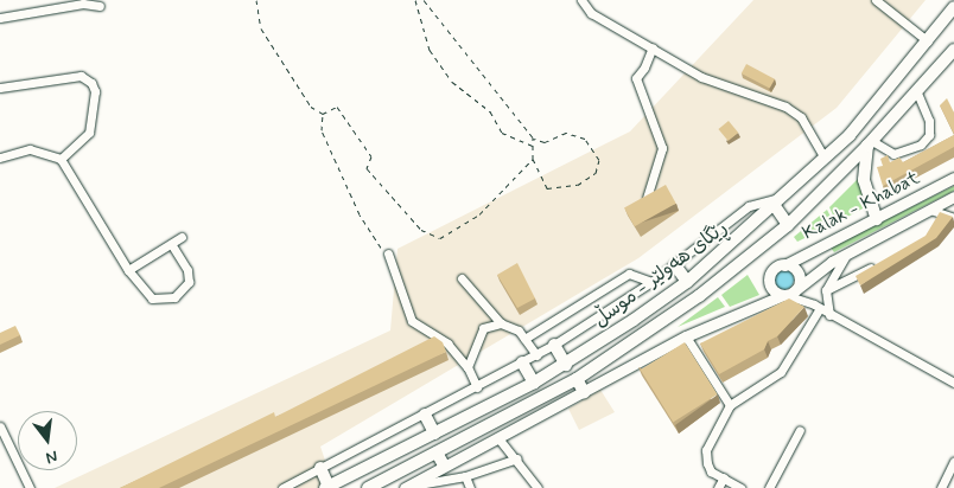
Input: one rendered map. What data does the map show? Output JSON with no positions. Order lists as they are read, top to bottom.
{
  "streets": {
    "highway": ["ڕێگای هەولێر - موسڵ"],
    "main road": ["Kalak - Khabat"]
  },
  "north": "bottom"
}
